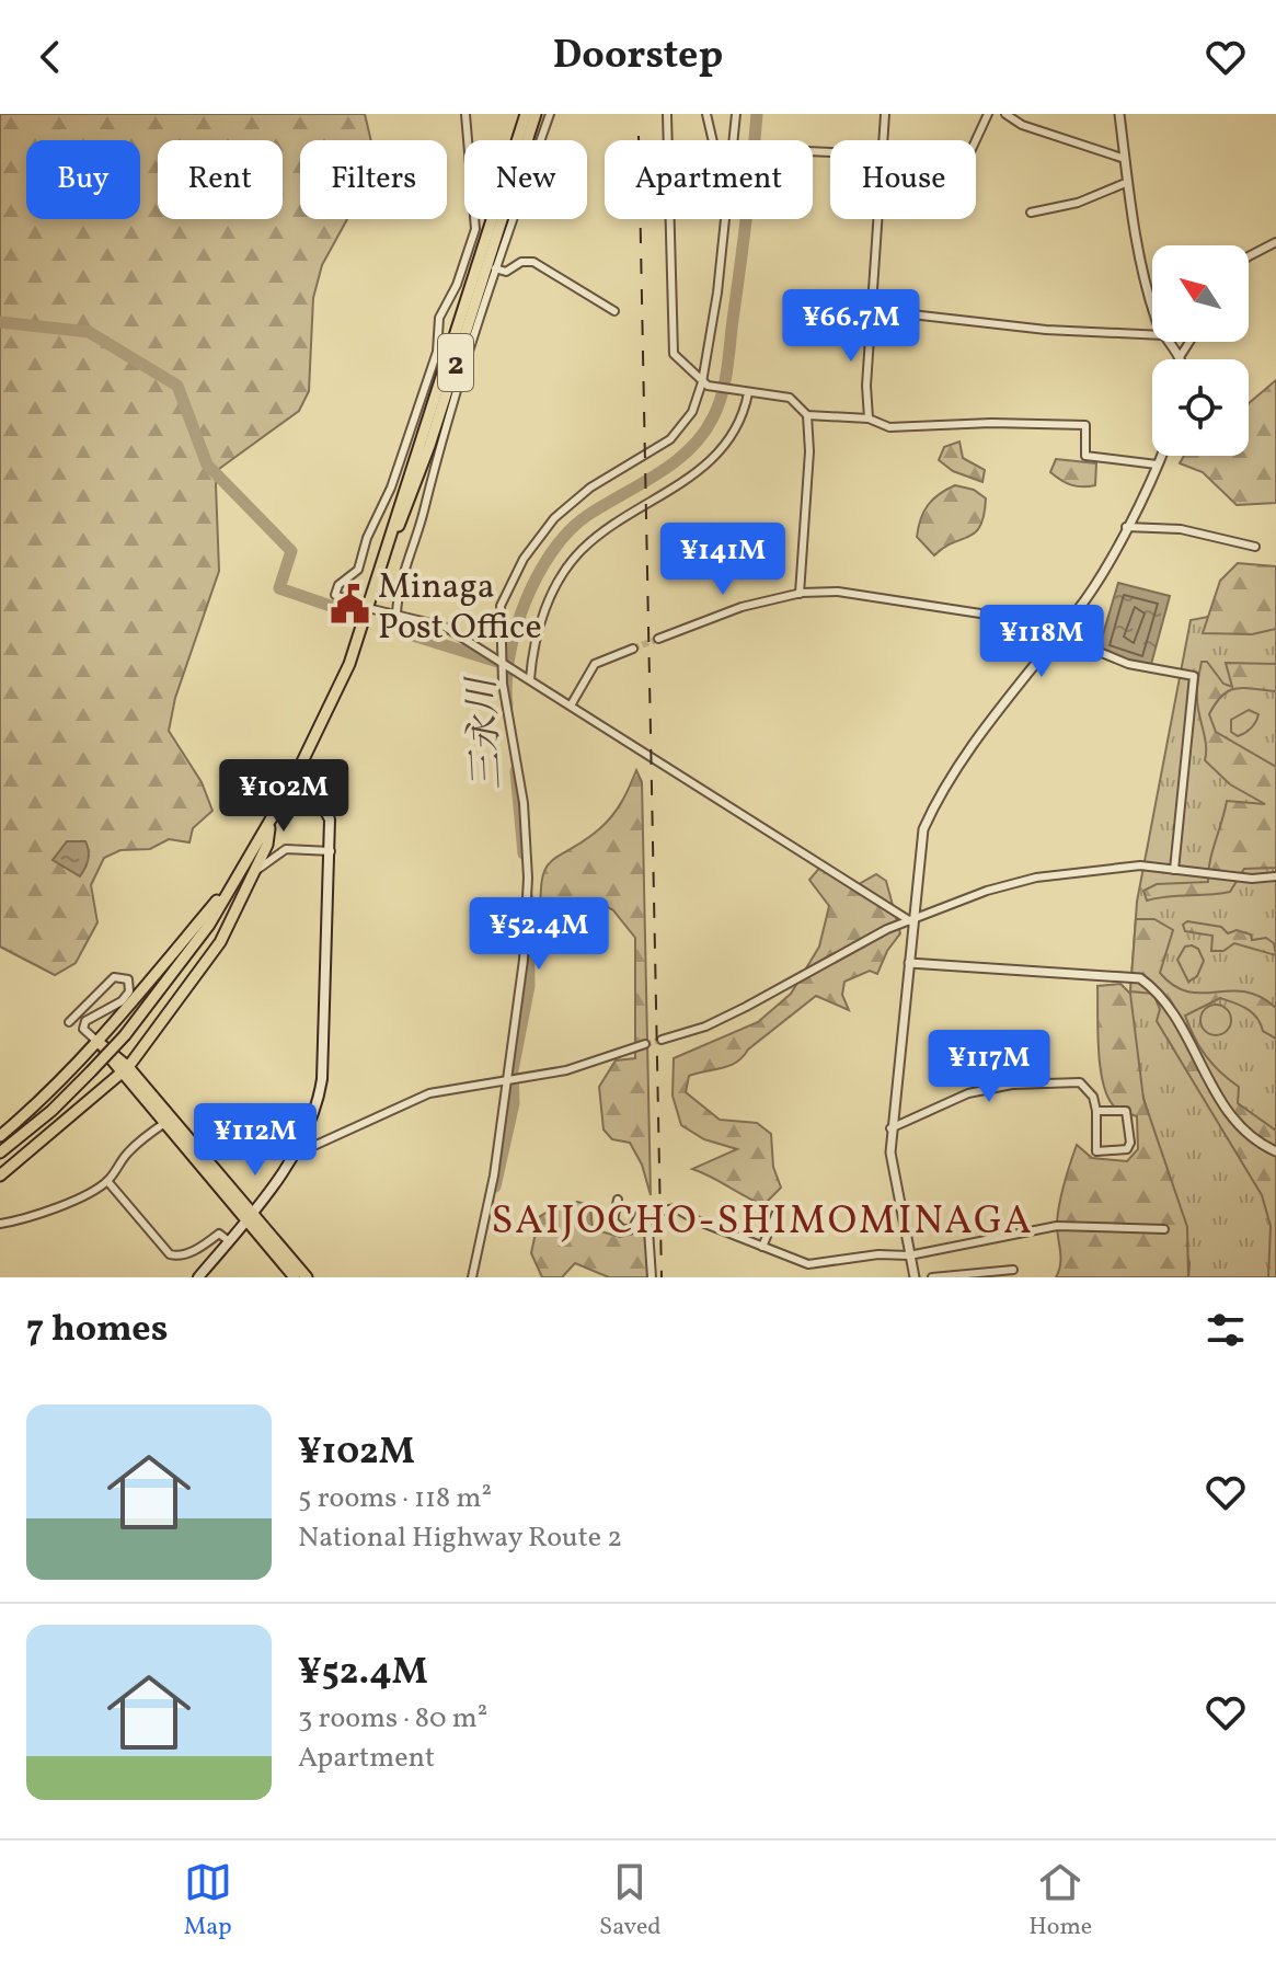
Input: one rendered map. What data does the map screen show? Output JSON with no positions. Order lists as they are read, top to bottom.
{
  "streets": {
    "main road": ["2"]
  },
  "districts": ["SAIJOCHO-SHIMOMINAGA"],
  "water": ["三永川"],
  "places": {
    "public building": ["Minaga Post Office"]
  },
  "north": "top left",
  "page": {
    "header": "Doorstep",
    "chip": [
      "Buy",
      "Rent",
      "Filters",
      "New",
      "Apartment",
      "House"
    ],
    "price": [
      "¥66.7M",
      "¥141M",
      "¥118M",
      "¥102M",
      "¥52.4M",
      "¥117M",
      "¥112M"
    ],
    "heading": "7 homes",
    "list": [
      {
        "name": "¥102M",
        "note": "5 rooms · 118 m² · National Highway Route 2"
      },
      {
        "name": "¥52.4M",
        "note": "3 rooms · 80 m² · Apartment"
      }
    ],
    "tabs": ["Map", "Saved", "Home"]
  }
}
